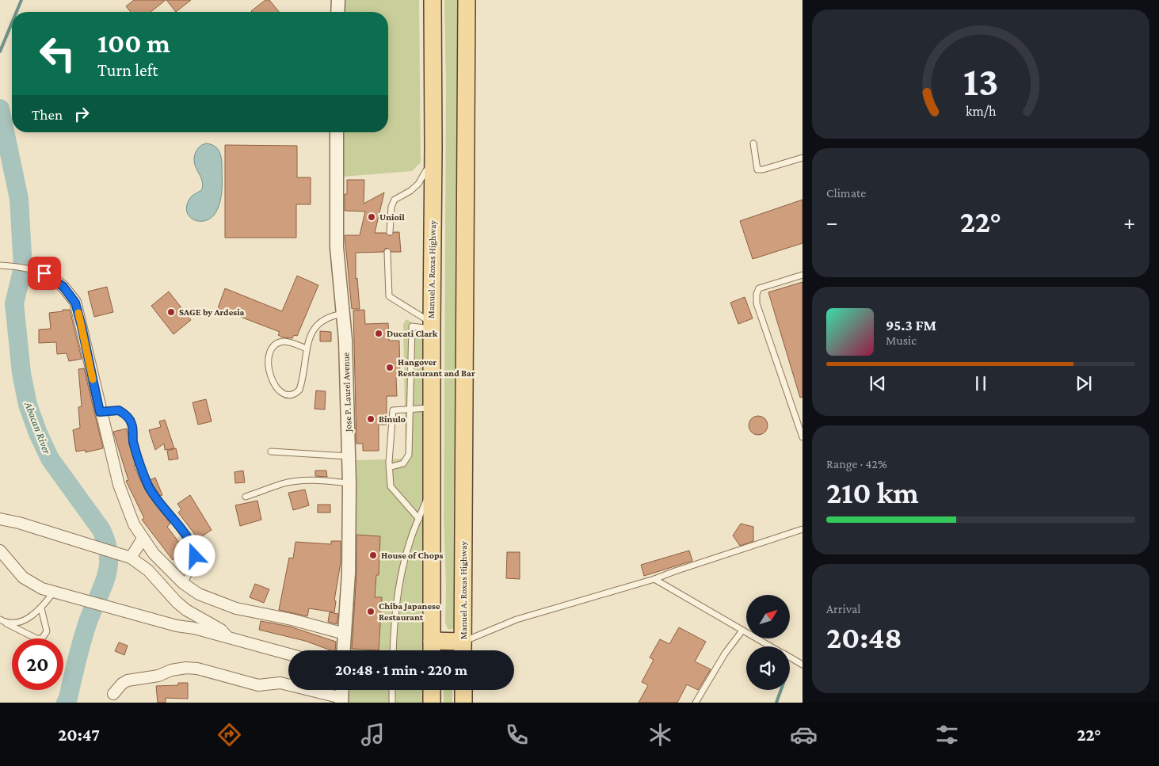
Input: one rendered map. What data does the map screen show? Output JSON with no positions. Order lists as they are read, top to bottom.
{
  "streets": {
    "main road": ["Manuel A. Roxas Highway"],
    "street": ["Jose P. Laurel Avenue"]
  },
  "water": ["Abacan River"],
  "places": [
    "Unioil",
    "SAGE by Ardesia",
    "Ducati Clark",
    "Hangover Restaurant and Bar",
    "Binulo",
    "House of Chops",
    "Chiba Japanese Restaurant"
  ],
  "north": "top right",
  "page": {
    "turn": ["100 m", "Turn left"],
    "then": "Then",
    "tile": [
      "Climate",
      ["Range · 42%", "210 km"],
      ["Arrival", "20:48"]
    ],
    "heat": ["−", "22°", "+"],
    "song": ["95.3 FM", "Music"],
    "limit": "20",
    "trip": "20:48 · 1 min · 220 m",
    "tabs": ["20:47", "22°"],
    "gauge": ["13", "km/h"]
  }
}
